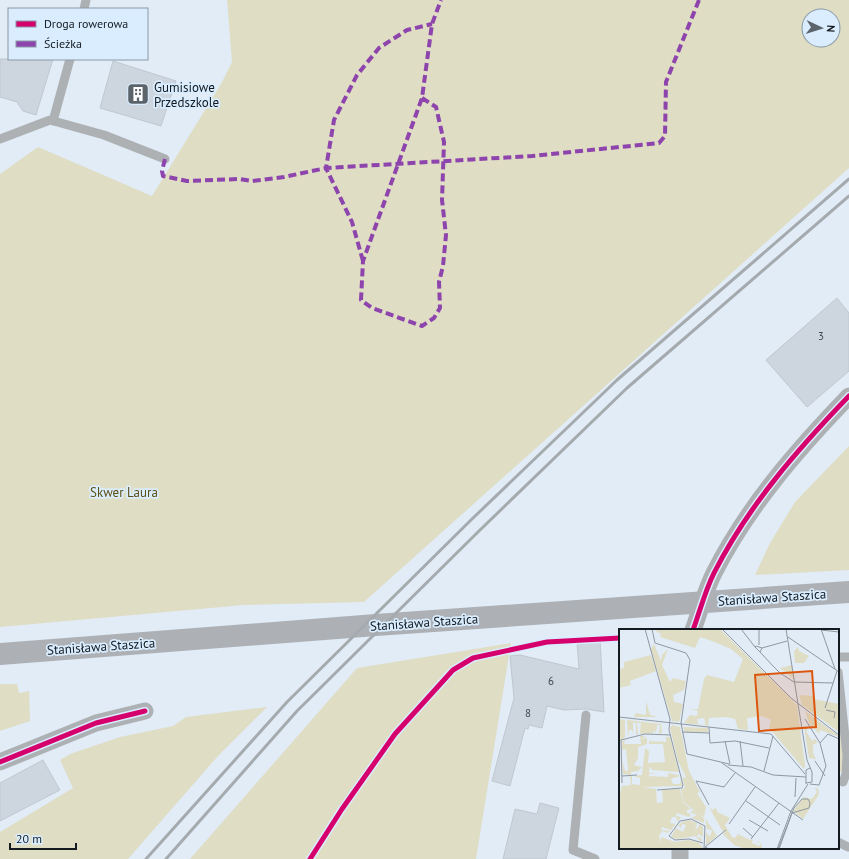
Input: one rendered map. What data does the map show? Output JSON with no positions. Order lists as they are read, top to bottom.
{
  "streets": {
    "main road": ["Stanisława Staszica"]
  },
  "parks": ["Skwer Laura"],
  "places": {
    "building": ["Gumisiowe Przedszkole"]
  },
  "house_numbers": ["3", "6", "8"],
  "legend": ["Droga rowerowa", "Ścieżka"],
  "scale_bar": "20 m",
  "north": "right"
}
